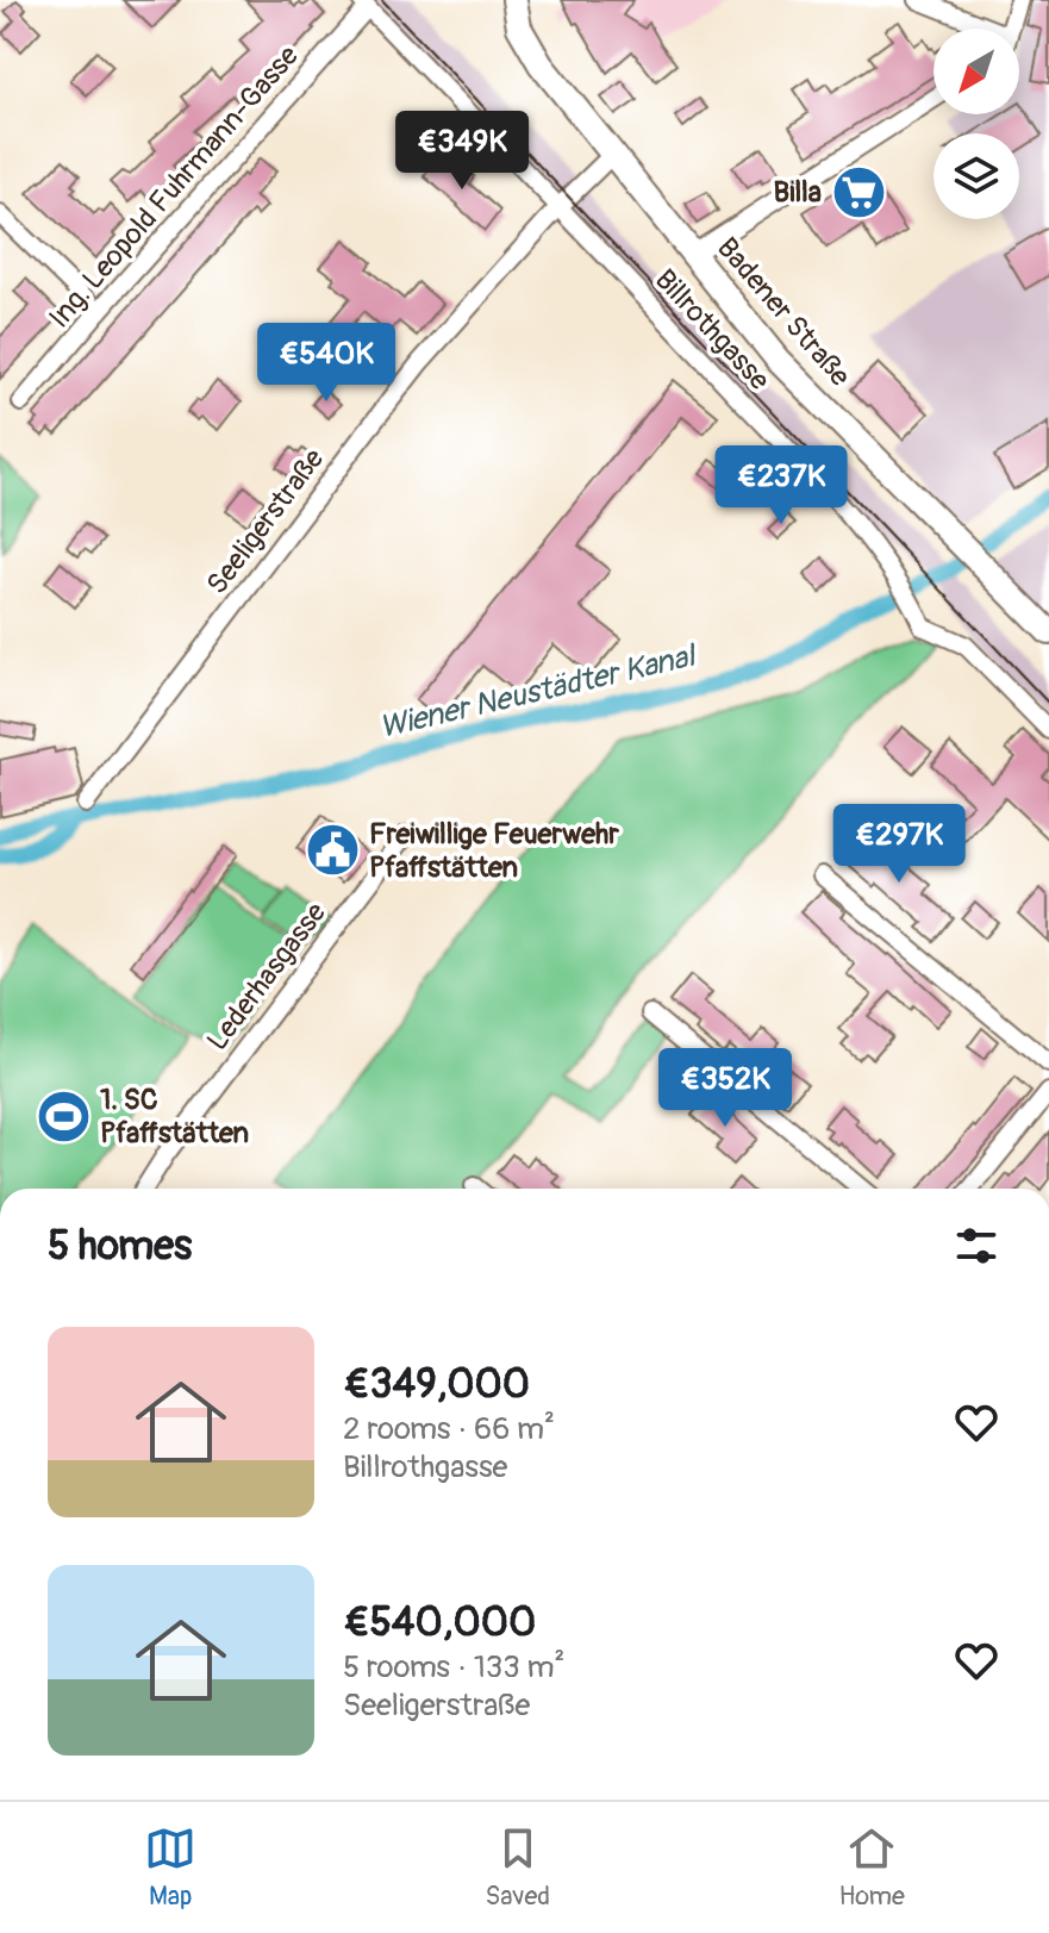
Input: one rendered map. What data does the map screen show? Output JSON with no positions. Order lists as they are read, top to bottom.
{
  "streets": {
    "street": [
      "Ing. Leopold Fuhrmann-Gasse",
      "Badener Straße",
      "Billrothgasse",
      "Seeligerstraße",
      "Lederhasgasse"
    ]
  },
  "crossings": [
    ["Ing. Leopold Fuhrmann-Gasse", "Billrothgasse"],
    ["Badener Straße", "Seeligerstraße"],
    ["Billrothgasse", "Seeligerstraße"]
  ],
  "water": ["Wiener Neustädter Kanal"],
  "places": {
    "supermarket": ["Billa"],
    "public building": ["Freiwillige Feuerwehr Pfaffstätten"],
    "sports": ["1. SC Pfaffstätten"]
  },
  "north": "bottom left",
  "page": {
    "price": [
      "€349K",
      "€540K",
      "€237K",
      "€297K",
      "€352K"
    ],
    "heading": "5 homes",
    "list": [
      {
        "name": "€349,000",
        "note": "2 rooms · 66 m² · Billrothgasse"
      },
      {
        "name": "€540,000",
        "note": "5 rooms · 133 m² · Seeligerstraße"
      }
    ],
    "tabs": ["Map", "Saved", "Home"]
  }
}
